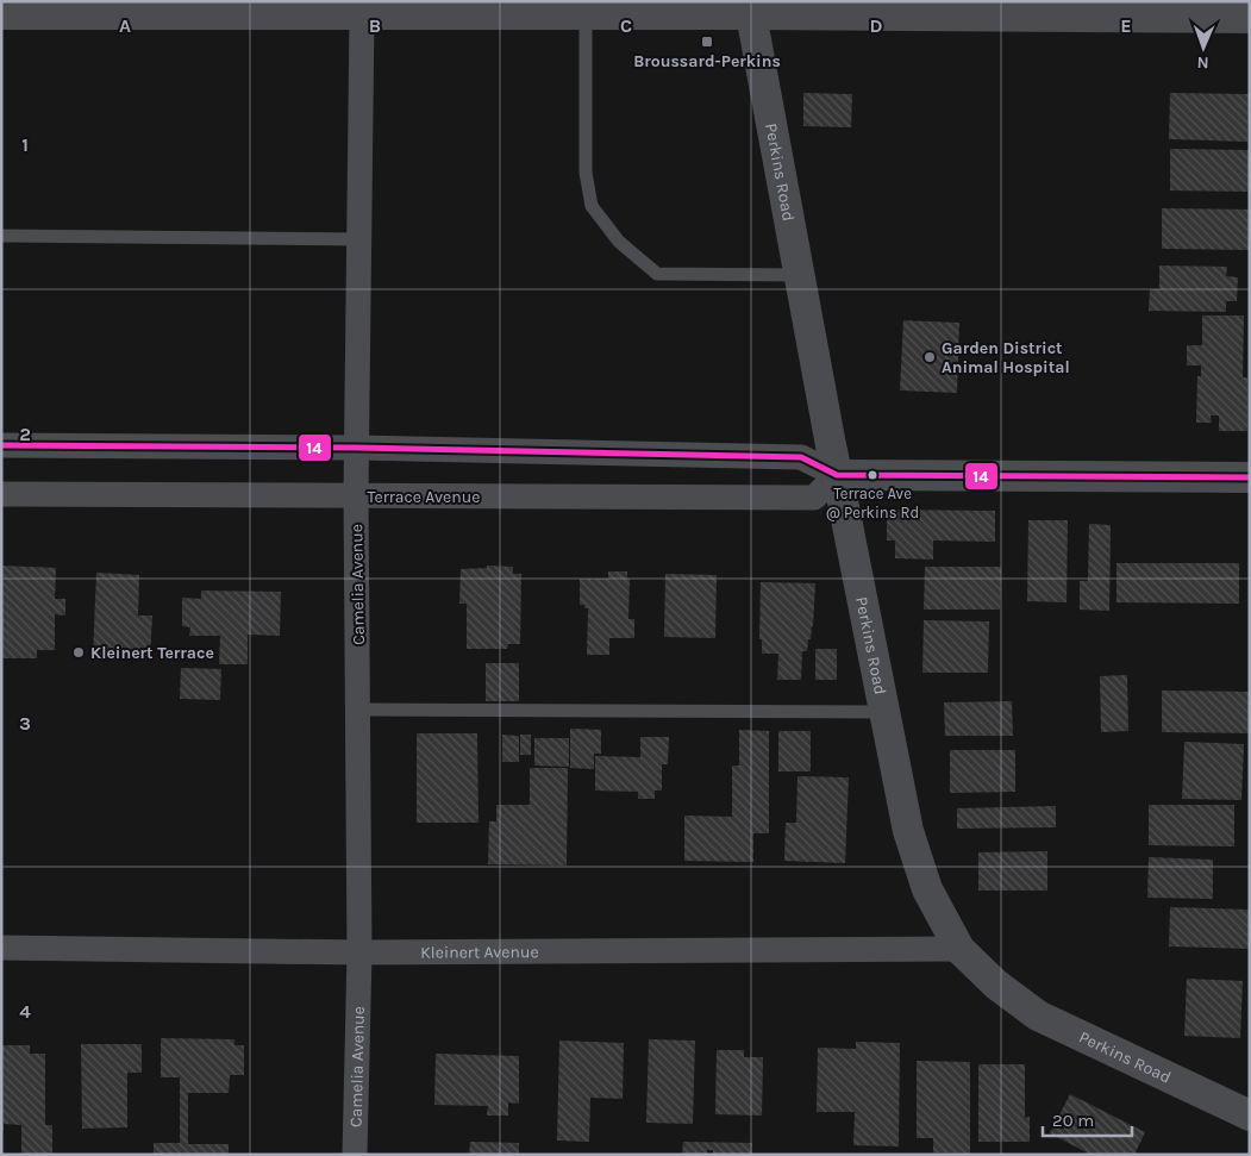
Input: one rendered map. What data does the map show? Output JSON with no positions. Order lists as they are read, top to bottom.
{
  "streets": {
    "street": [
      "Perkins Road",
      "Terrace Avenue",
      "Camelia Avenue",
      "Kleinert Avenue"
    ]
  },
  "crossings": [
    ["Perkins Road", "Terrace Avenue"],
    ["Perkins Road", "Kleinert Avenue"],
    ["Terrace Avenue", "Camelia Avenue"],
    ["Camelia Avenue", "Kleinert Avenue"]
  ],
  "places": {
    "transit": ["Broussard-Perkins"],
    "other": ["Garden District Animal Hospital", "Terrace Ave @ Perkins Rd", "Kleinert Terrace"]
  },
  "lines": ["transit line 14"],
  "scale_bar": "20 m",
  "north": "bottom",
  "grid": {
    "columns": [
      "A",
      "B",
      "C",
      "D",
      "E"
    ],
    "rows": [
      "1",
      "2",
      "3",
      "4"
    ]
  }
}
